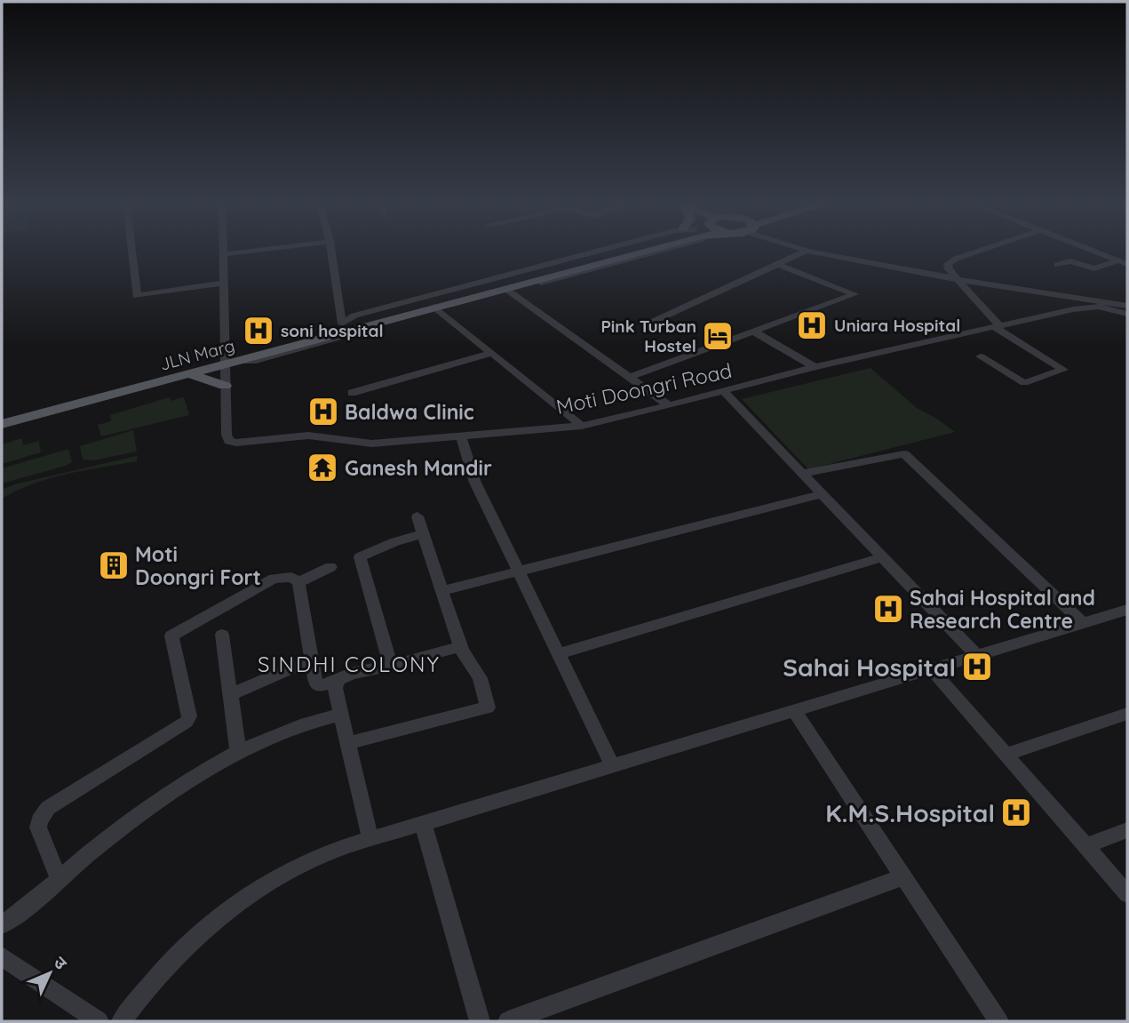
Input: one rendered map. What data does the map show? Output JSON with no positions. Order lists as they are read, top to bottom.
{
  "streets": {
    "main road": ["JLN Marg"],
    "street": ["Moti Doongri Road"]
  },
  "crossings": [
    ["JLN Marg", "Moti Doongri Road"]
  ],
  "districts": ["SINDHI COLONY"],
  "places": {
    "hospital": [
      "Uniara Hospital",
      "soni hospital",
      "Baldwa Clinic",
      "Sahai Hospital and Research Centre",
      "Sahai Hospital",
      "K.M.S.Hospital"
    ],
    "hotel": ["Pink Turban Hostel"],
    "temple": ["Ganesh Mandir"],
    "building": ["Moti Doongri Fort"]
  },
  "north": "top right"
}
